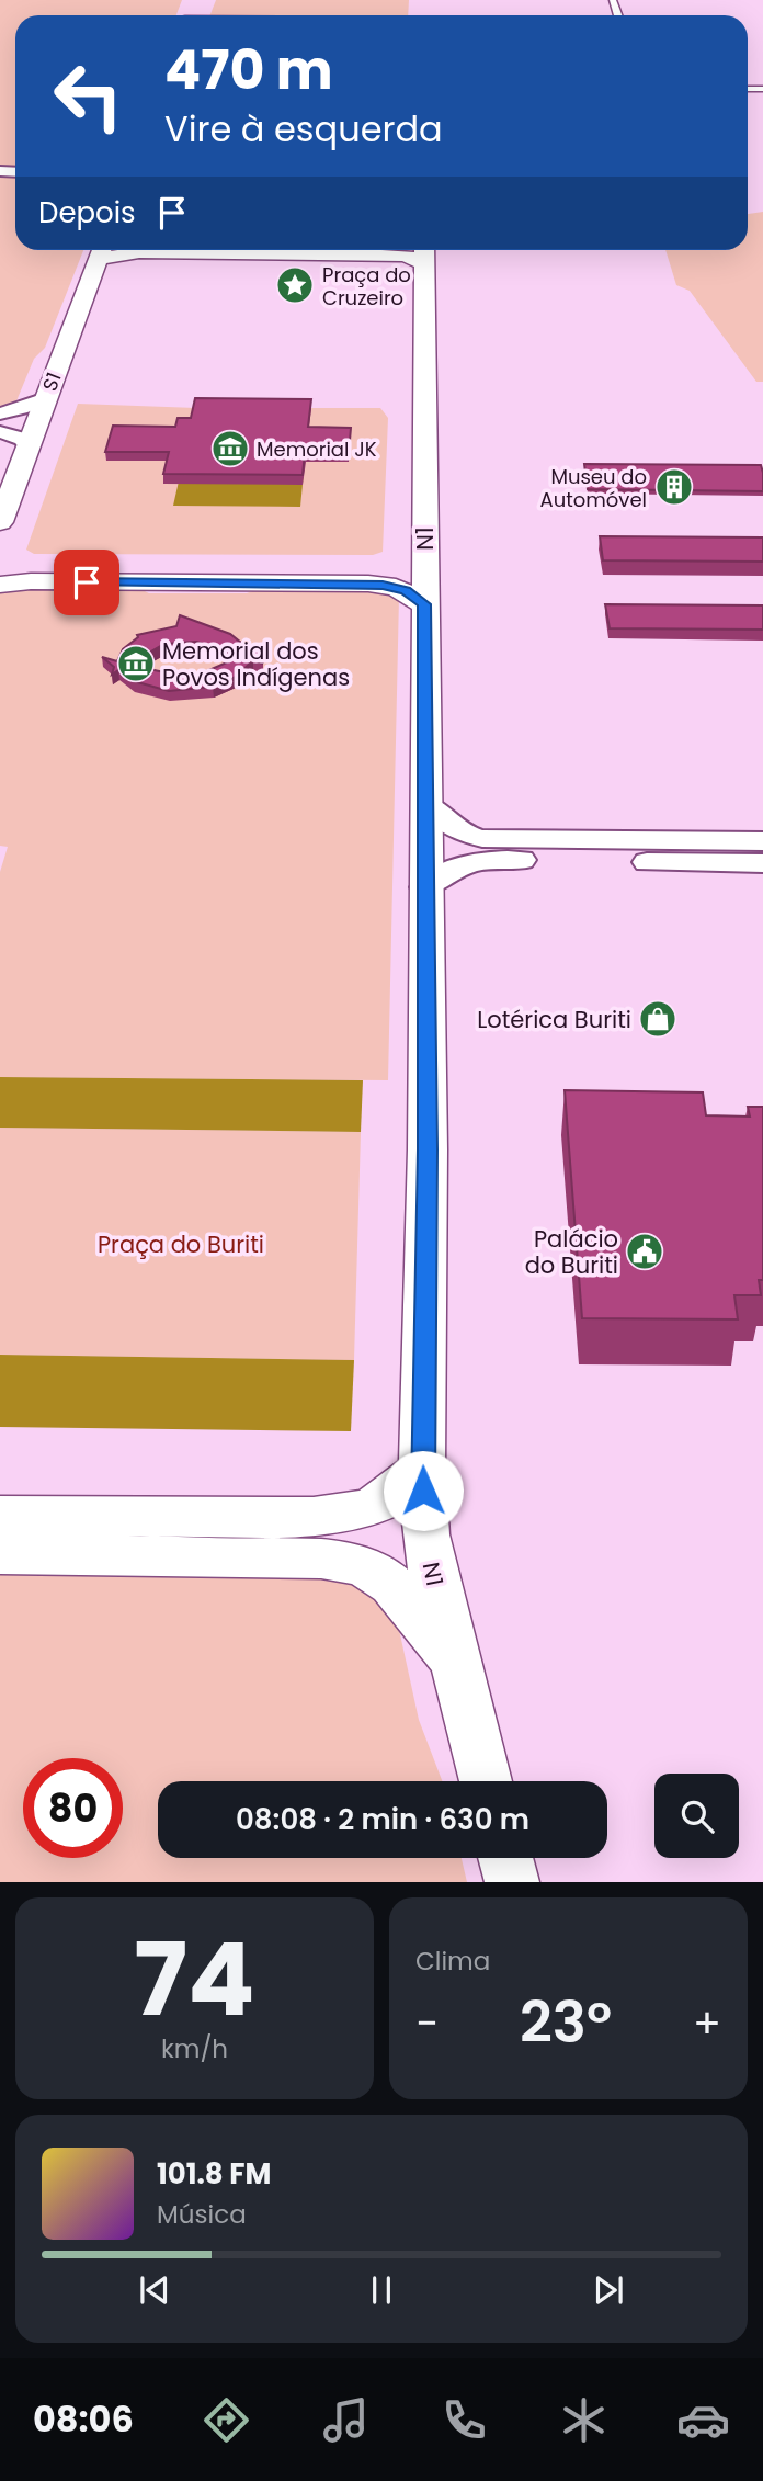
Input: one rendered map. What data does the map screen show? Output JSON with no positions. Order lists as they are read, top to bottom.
{
  "streets": {
    "highway": ["S1", "N1"]
  },
  "parks": ["Praça do Buriti"],
  "places": {
    "place": ["Praça do Cruzeiro"],
    "museum": ["Memorial JK", "Memorial dos Povos Indígenas"],
    "building": ["Museu do Automóvel"],
    "shop": ["Lotérica Buriti"],
    "public building": ["Palácio do Buriti"]
  },
  "page": {
    "turn": ["470 m", "Vire à esquerda"],
    "then": "Depois",
    "limit": "80",
    "trip": "08:08 · 2 min · 630 m",
    "tile": [
      ["74", "km/h"],
      "Clima"
    ],
    "heat": ["−", "23°", "+"],
    "song": ["101.8 FM", "Música"],
    "tabs": "08:06"
  }
}
